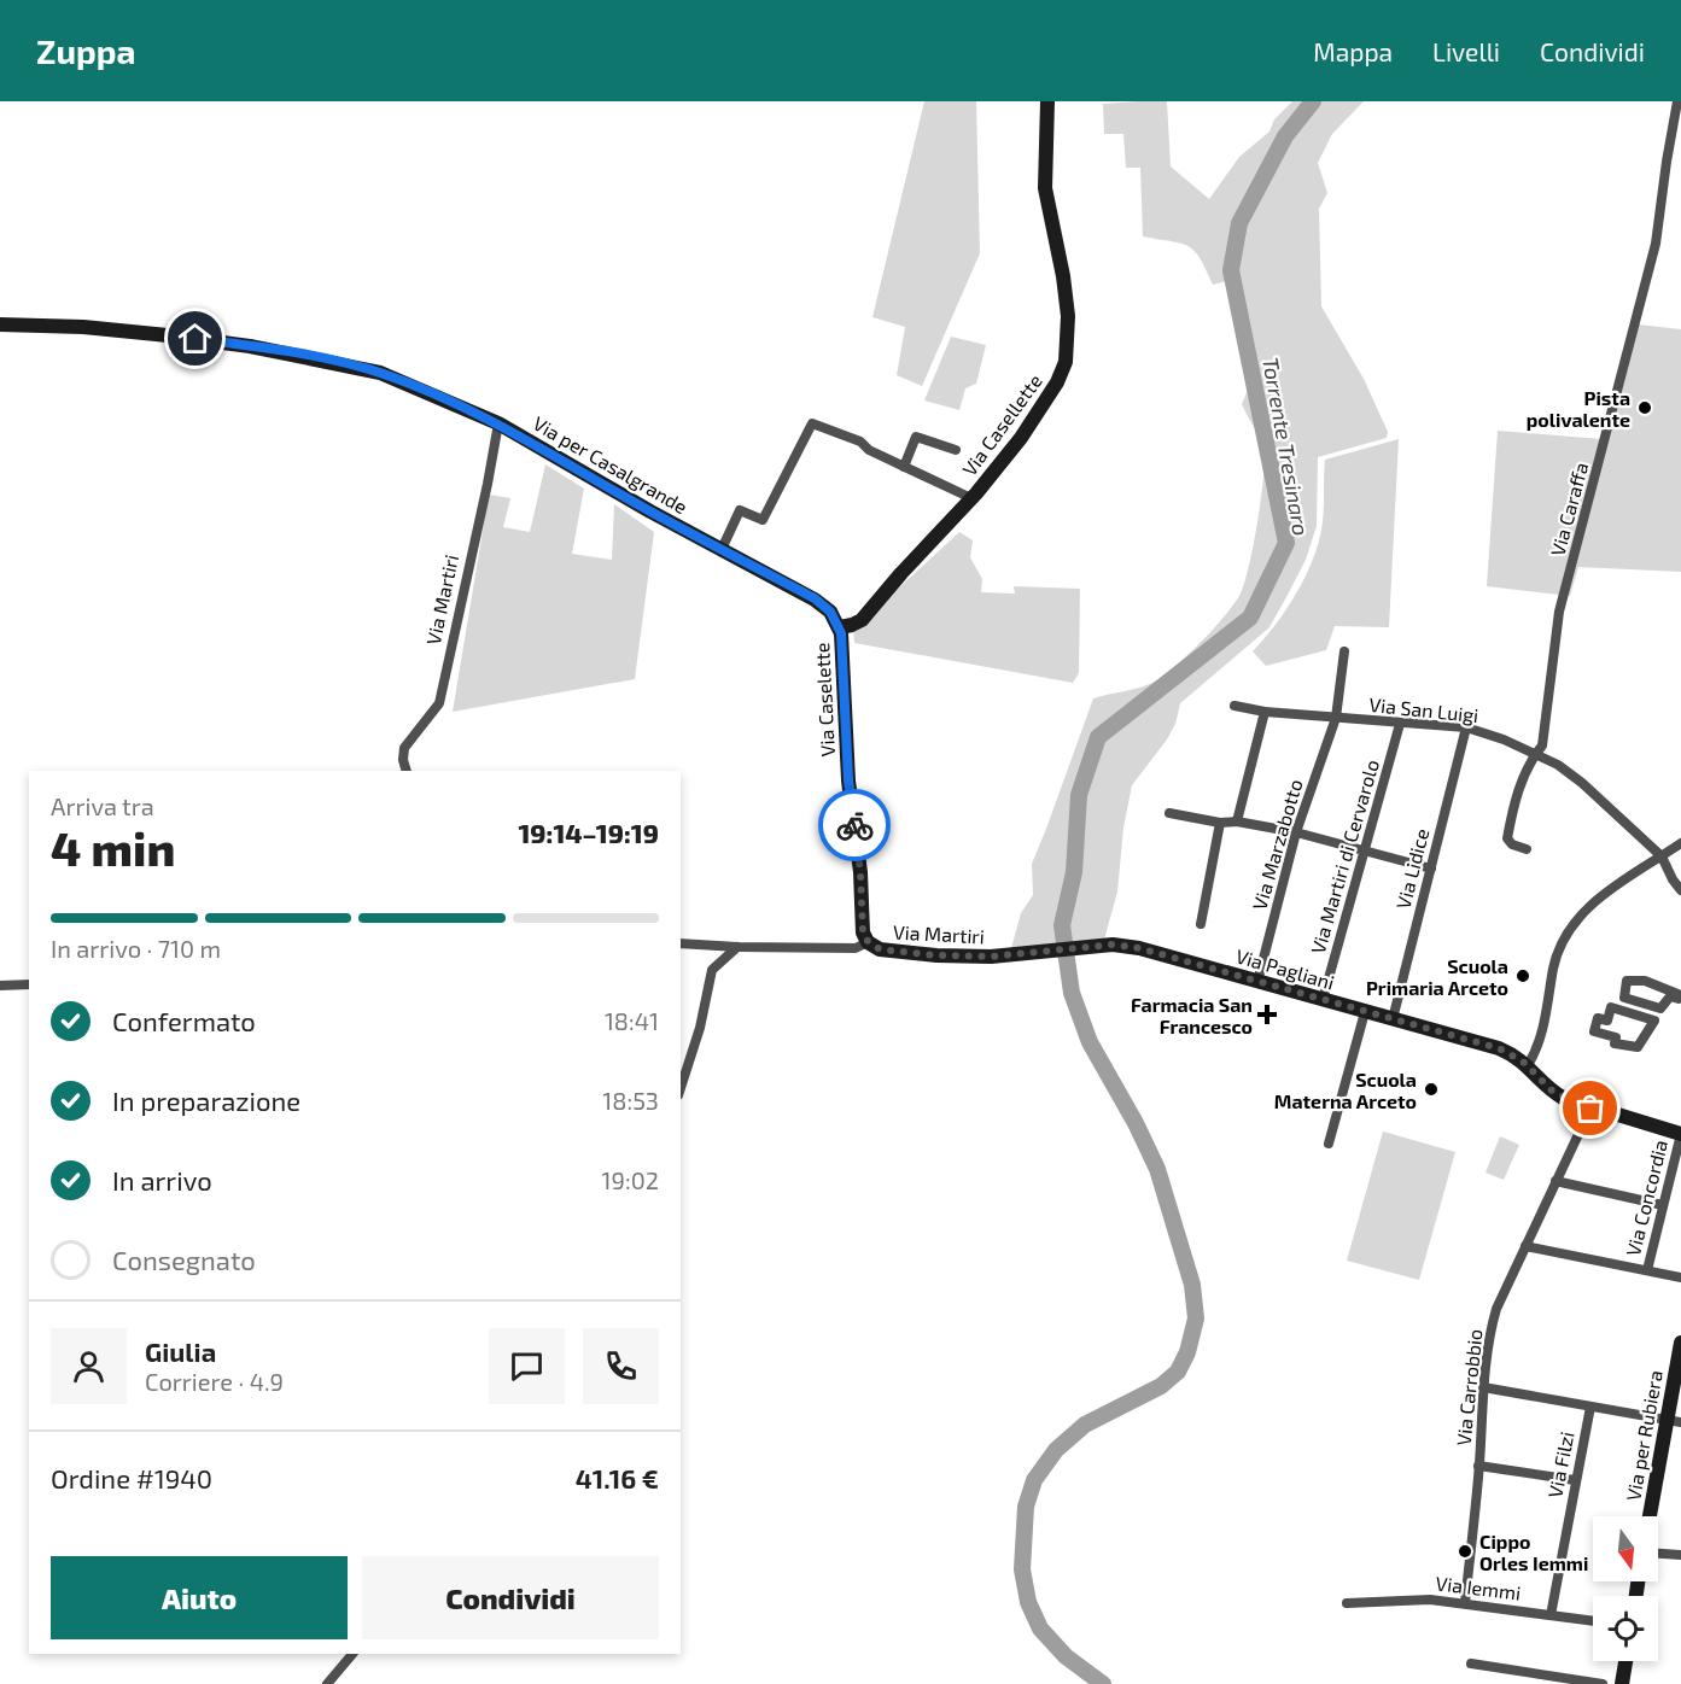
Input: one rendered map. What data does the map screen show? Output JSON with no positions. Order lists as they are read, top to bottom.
{
  "streets": {
    "street": [
      "Via Casellette",
      "Via per Casalgrande",
      "Via Caraffa",
      "Via Martiri",
      "Via Caselette",
      "Via San Luigi",
      "Via Marzabotto",
      "Via Martiri di Cervarolo",
      "Via Lidice",
      "Via Pagliani",
      "Via Concordia",
      "Via Carrobbio",
      "Via per Rubiera",
      "Via Filzi",
      "Via Iemmi"
    ]
  },
  "crossings": [
    ["Via Casellette", "Via per Casalgrande"],
    ["Via Casellette", "Via Caselette"],
    ["Via per Casalgrande", "Via Martiri"],
    ["Via per Casalgrande", "Via Caselette"],
    ["Via Caraffa", "Via San Luigi"],
    ["Via Martiri", "Via Caselette"],
    ["Via Martiri", "Via Pagliani"],
    ["Via San Luigi", "Via Marzabotto"],
    ["Via San Luigi", "Via Martiri di Cervarolo"],
    ["Via San Luigi", "Via Lidice"],
    ["Via Marzabotto", "Via Pagliani"],
    ["Via Martiri di Cervarolo", "Via Pagliani"],
    ["Via Lidice", "Via Pagliani"],
    ["Via Pagliani", "Via Concordia"],
    ["Via Pagliani", "Via Carrobbio"],
    ["Via Carrobbio", "Via Iemmi"],
    ["Via Filzi", "Via Iemmi"]
  ],
  "water": ["Torrente Tresinaro"],
  "places": {
    "other": [
      "Pista polivalente",
      "Scuola Primaria Arceto",
      "Scuola Materna Arceto",
      "Cippo Orles Iemmi"
    ],
    "health": ["Farmacia San Francesco"]
  },
  "north": "bottom",
  "page": {
    "header": "Zuppa",
    "nav": ["Mappa", "Livelli", "Condividi"],
    "heading": ["4 min", "Arriva tra", "19:14–19:19"],
    "panel": [
      "Giulia",
      "Corriere · 4.9",
      "Ordine #1940",
      "41.16 €"
    ],
    "bar": "In arrivo · 710 m",
    "list": [
      ["Confermato", "18:41"],
      ["In preparazione", "18:53"],
      ["In arrivo", "19:02"],
      "Consegnato"
    ],
    "buttons": ["Aiuto", "Condividi"]
  }
}
